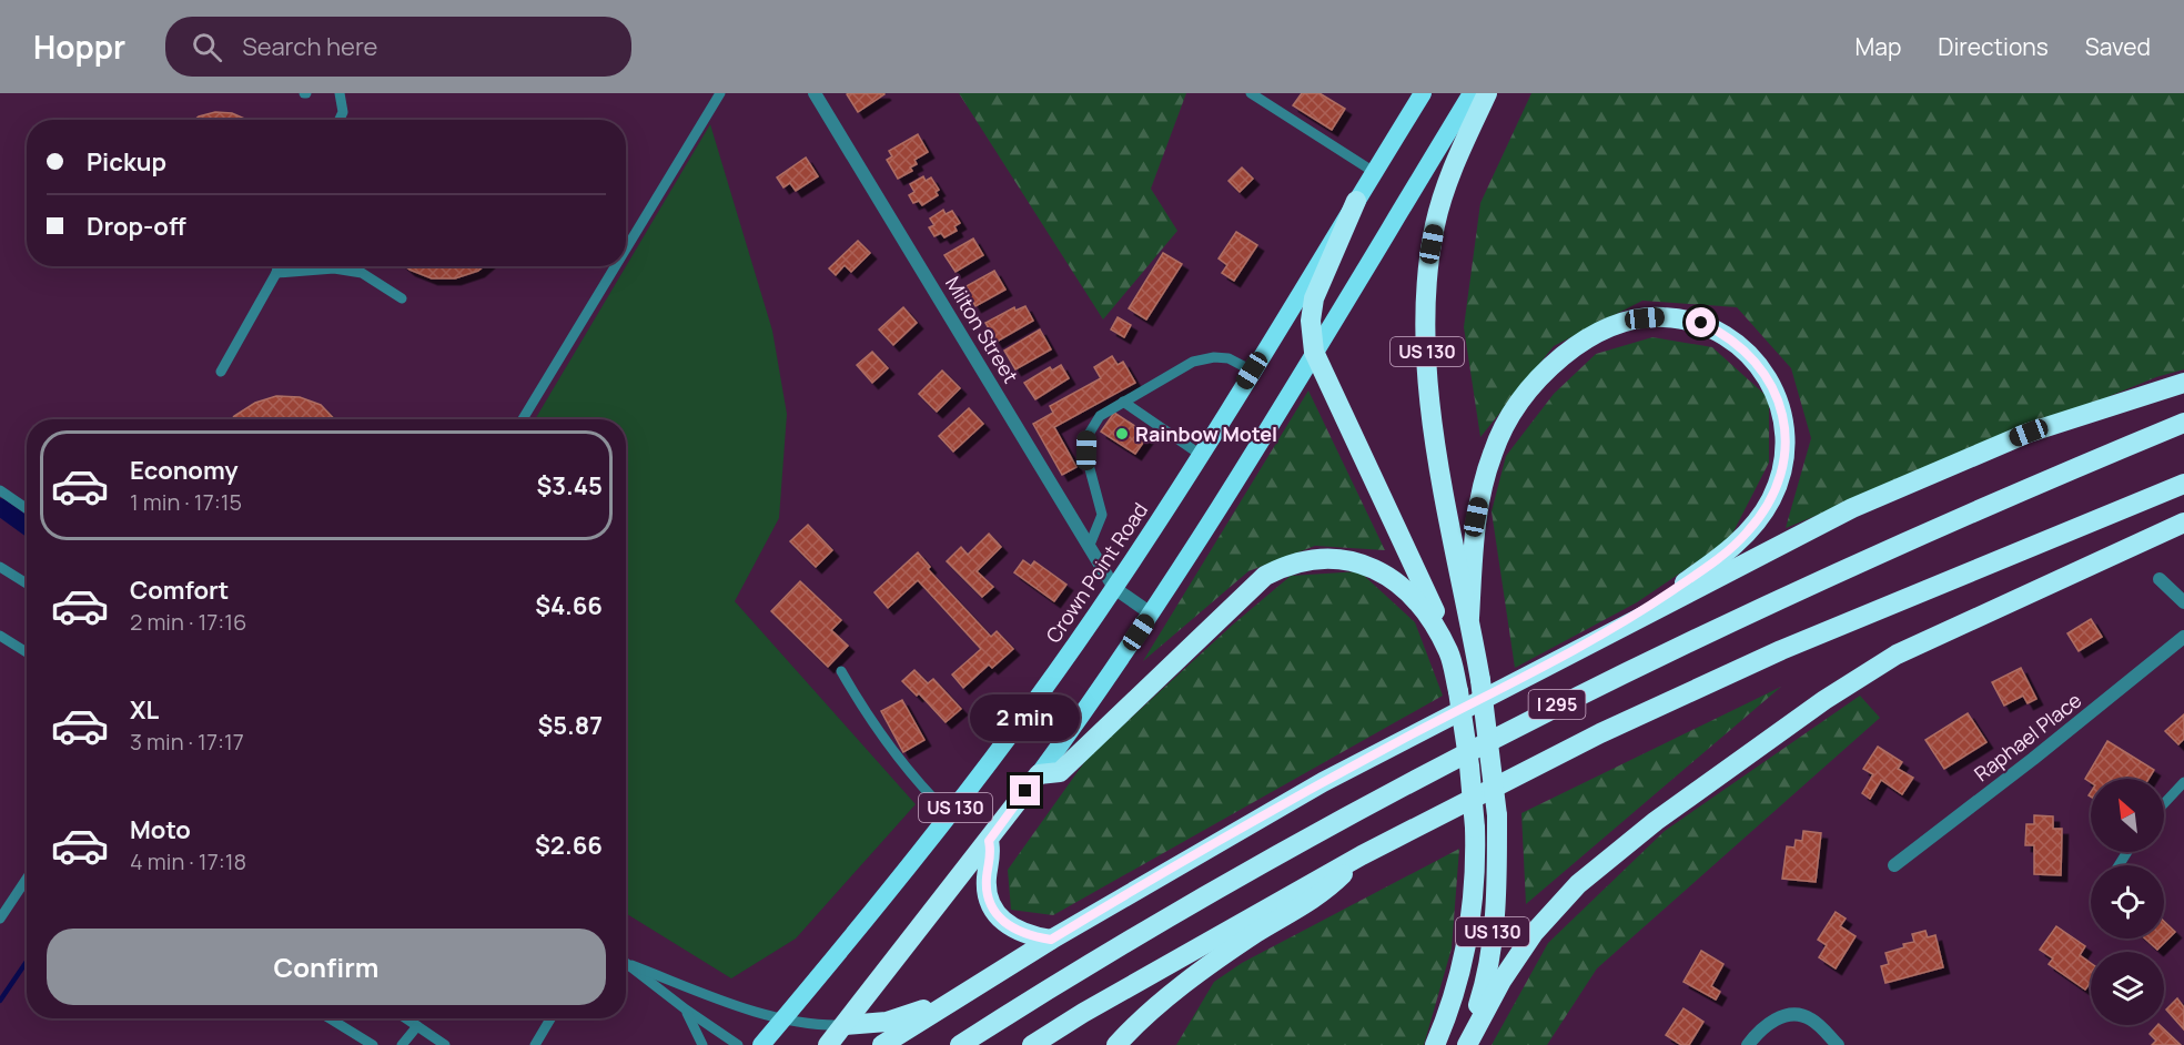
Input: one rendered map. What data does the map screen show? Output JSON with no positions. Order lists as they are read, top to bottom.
{
  "streets": {
    "highway": ["US 130", "Crown Point Road", "I 295"],
    "street": ["Milton Street", "Raphael Place"]
  },
  "crossings": [
    ["Milton Street", "Crown Point Road"]
  ],
  "places": ["Rainbow Motel"],
  "north": "top left",
  "page": {
    "header": "Hoppr",
    "search": "Search here",
    "nav": ["Map", "Directions", "Saved"],
    "banner": ["Pickup", "Drop-off"],
    "list": [
      {
        "name": "Economy",
        "note": "1 min · 17:15",
        "value": "$3.45"
      },
      {
        "name": "Comfort",
        "note": "2 min · 17:16",
        "value": "$4.66"
      },
      {
        "name": "XL",
        "note": "3 min · 17:17",
        "value": "$5.87"
      },
      {
        "name": "Moto",
        "note": "4 min · 17:18",
        "value": "$2.66"
      }
    ],
    "bubble": "2 min",
    "buttons": "Confirm"
  }
}
